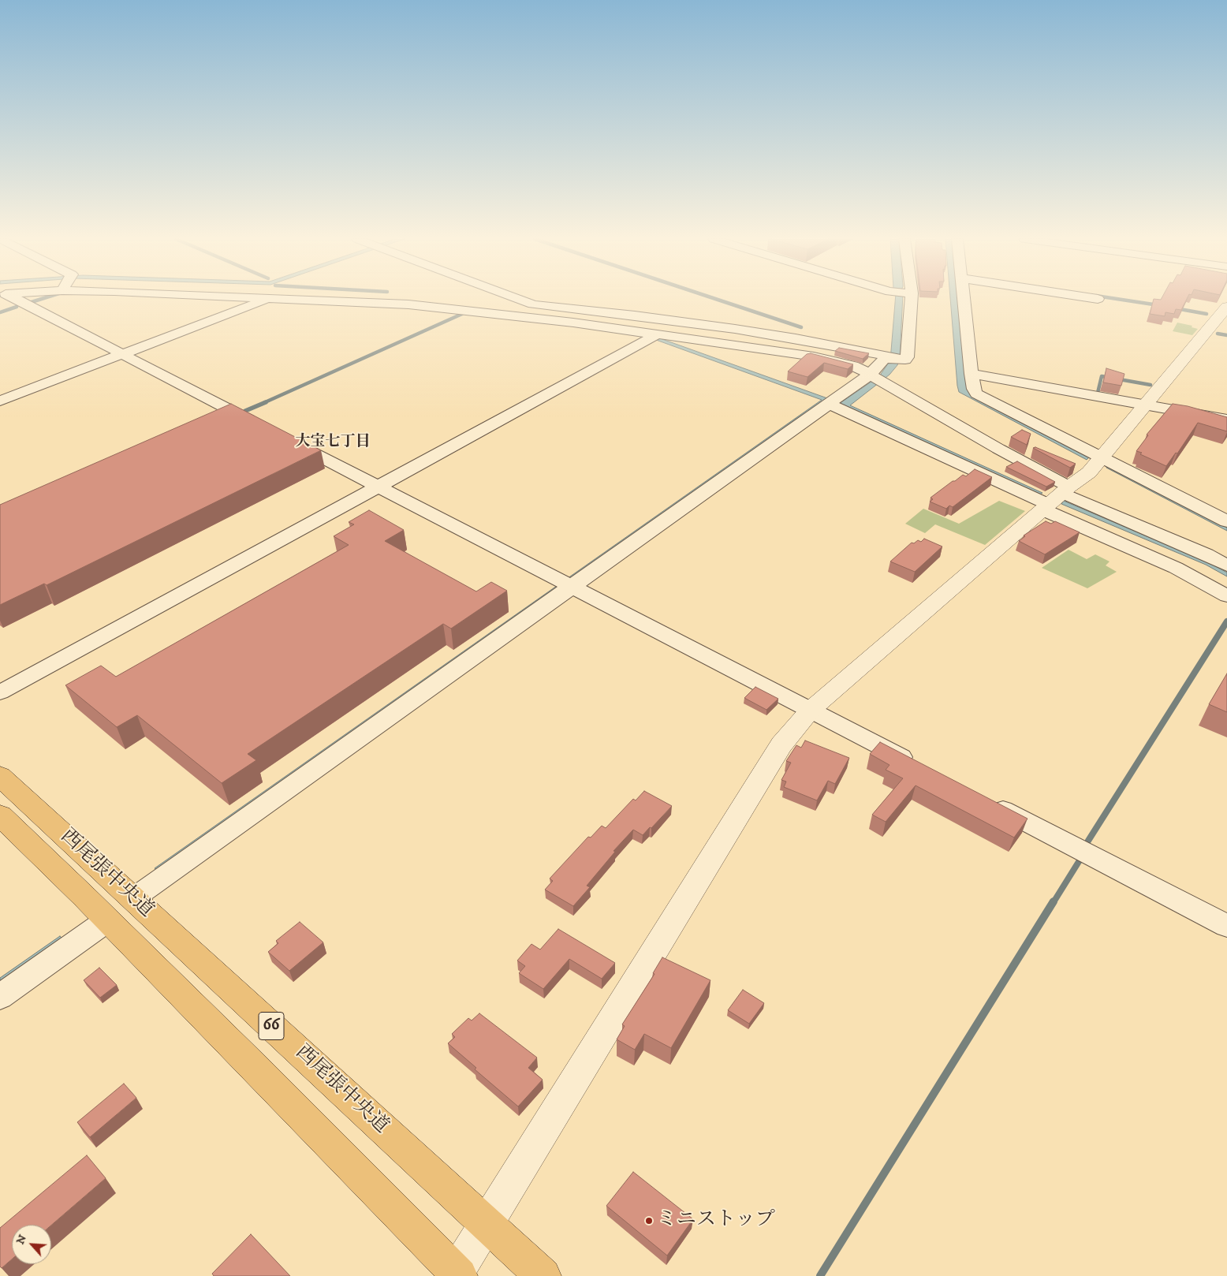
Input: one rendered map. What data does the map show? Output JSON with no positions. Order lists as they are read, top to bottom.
{
  "streets": {
    "main road": ["西尾張中央道", "66"]
  },
  "districts": ["大宝七丁目"],
  "places": ["ミニストップ"],
  "north": "top left"
}
